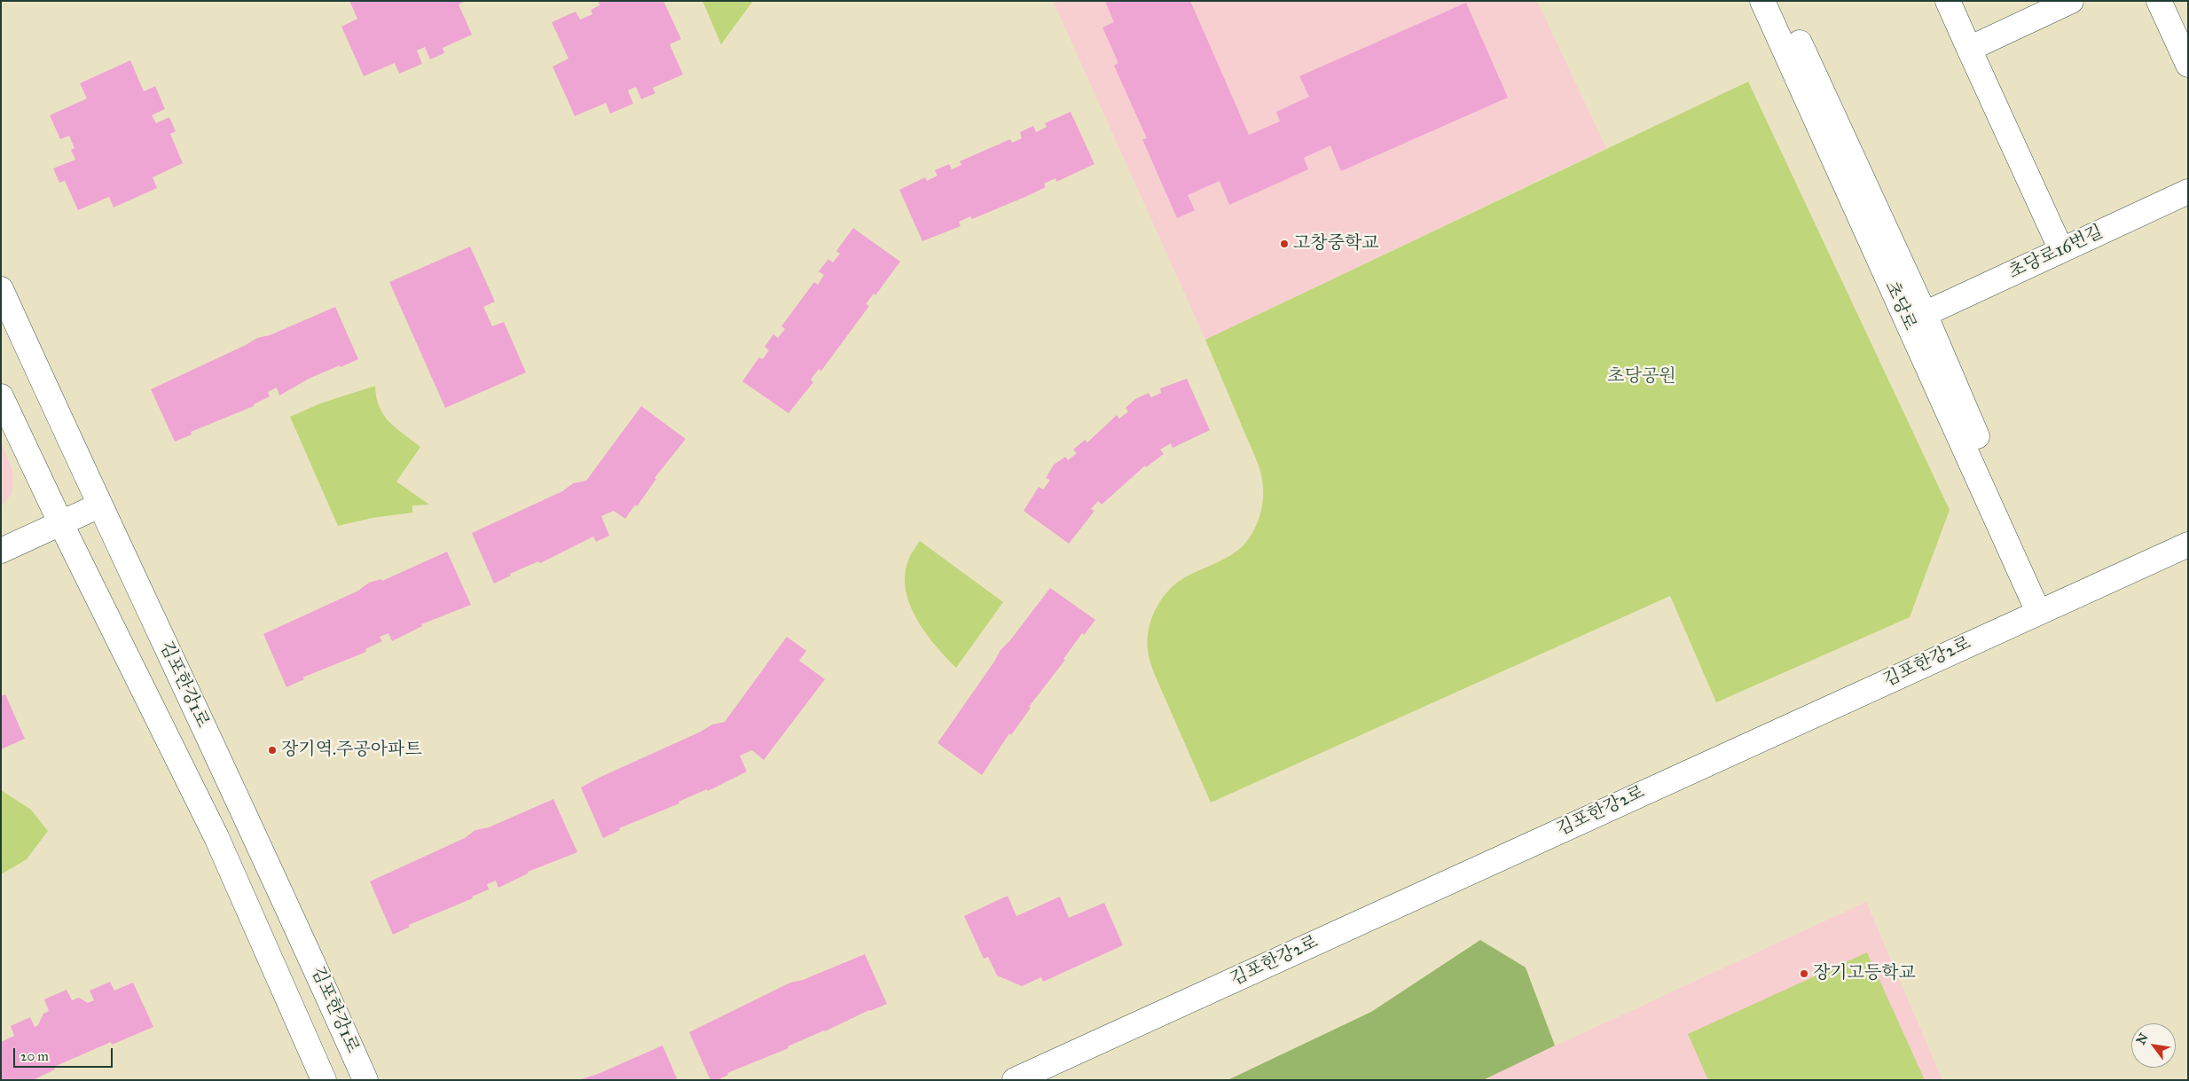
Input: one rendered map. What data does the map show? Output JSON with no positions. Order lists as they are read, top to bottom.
{
  "streets": {
    "street": [
      "초당로16번길",
      "초당로",
      "김포한강2로",
      "김포한강1로"
    ]
  },
  "crossings": [
    ["초당로16번길", "초당로"],
    ["초당로", "김포한강2로"]
  ],
  "parks": ["초당공원"],
  "places": ["고창중학교", "장기역.주공아파트", "장기고등학교"],
  "scale_bar": "20 m",
  "north": "top left"
}
